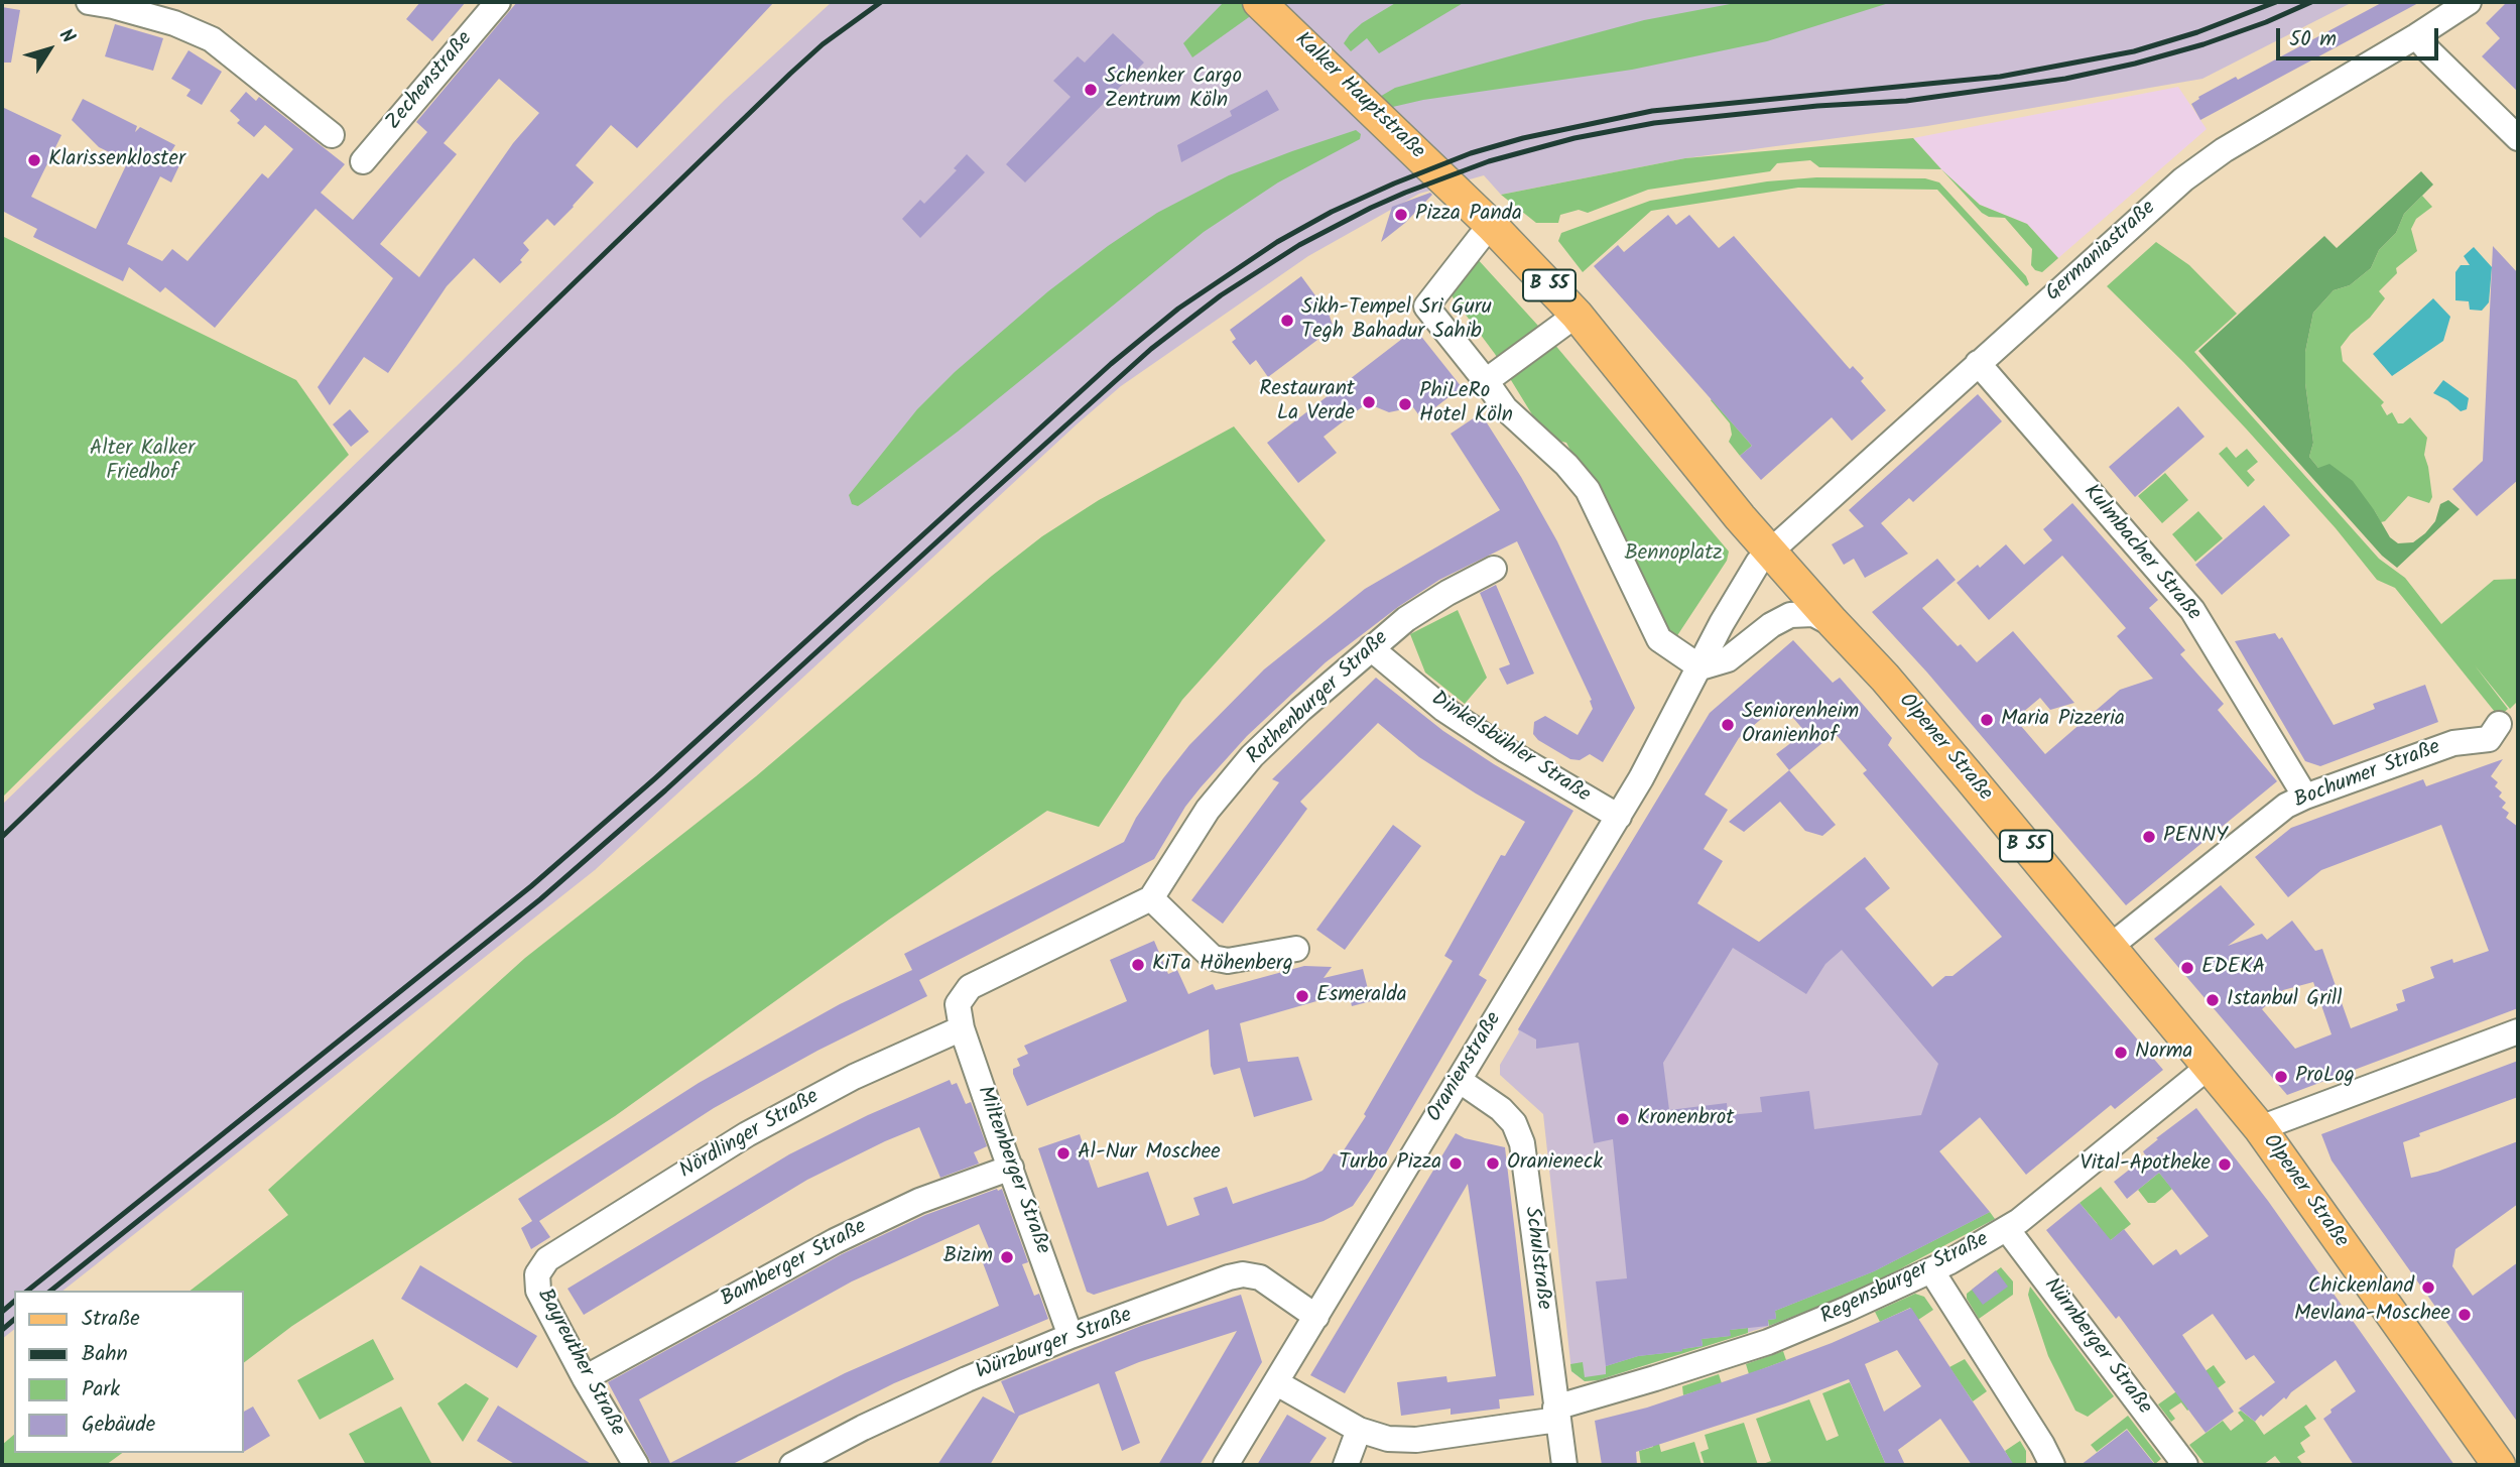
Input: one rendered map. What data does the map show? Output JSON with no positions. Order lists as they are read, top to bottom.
{
  "streets": {
    "main road": ["Kalker Hauptstraße", "B 55", "Olpener Straße"],
    "street": [
      "Zechenstraße",
      "Germaniastraße",
      "Kulmbacher Straße",
      "Rothenburger Straße",
      "Dinkelsbühler Straße",
      "Bochumer Straße",
      "Oranienstraße",
      "Nördlinger Straße",
      "Miltenberger Straße",
      "Schulstraße",
      "Bamberger Straße",
      "Regensburger Straße",
      "Würzburger Straße",
      "Nürnberger Straße",
      "Bayreuther Straße"
    ]
  },
  "crossings": [
    ["Kalker Hauptstraße", "Olpener Straße"],
    ["Germaniastraße", "Kulmbacher Straße"],
    ["Germaniastraße", "Olpener Straße"],
    ["Germaniastraße", "Oranienstraße"],
    ["Kulmbacher Straße", "Bochumer Straße"],
    ["Rothenburger Straße", "Dinkelsbühler Straße"],
    ["Dinkelsbühler Straße", "Oranienstraße"],
    ["Olpener Straße", "Bochumer Straße"],
    ["Olpener Straße", "Oranienstraße"],
    ["Olpener Straße", "Regensburger Straße"],
    ["Oranienstraße", "Schulstraße"],
    ["Oranienstraße", "Regensburger Straße"],
    ["Oranienstraße", "Würzburger Straße"],
    ["Nördlinger Straße", "Miltenberger Straße"],
    ["Nördlinger Straße", "Bayreuther Straße"],
    ["Miltenberger Straße", "Bamberger Straße"],
    ["Miltenberger Straße", "Würzburger Straße"],
    ["Schulstraße", "Regensburger Straße"],
    ["Bamberger Straße", "Bayreuther Straße"],
    ["Regensburger Straße", "Nürnberger Straße"]
  ],
  "parks": ["Alter Kalker Friedhof", "Bennoplatz"],
  "places": [
    "Schenker Cargo Zentrum Köln",
    "Klarissenkloster",
    "Pizza Panda",
    "Sikh-Tempel Sri Guru Tegh Bahadur Sahib",
    "Restaurant La Verde",
    "PhiLeRo Hotel Köln",
    "Maria Pizzeria",
    "Seniorenheim Oranienhof",
    "PENNY",
    "KiTa Höhenberg",
    "EDEKA",
    "Esmeralda",
    "Istanbul Grill",
    "Norma",
    "ProLog",
    "Kronenbrot",
    "Al-Nur Moschee",
    "Turbo Pizza",
    "Oranieneck",
    "Vital-Apotheke",
    "Bizim",
    "Chickenland",
    "Mevlana-Moschee"
  ],
  "legend": [
    "Straße",
    "Bahn",
    "Park",
    "Gebäude"
  ],
  "scale_bar": "50 m",
  "north": "top right"
}
